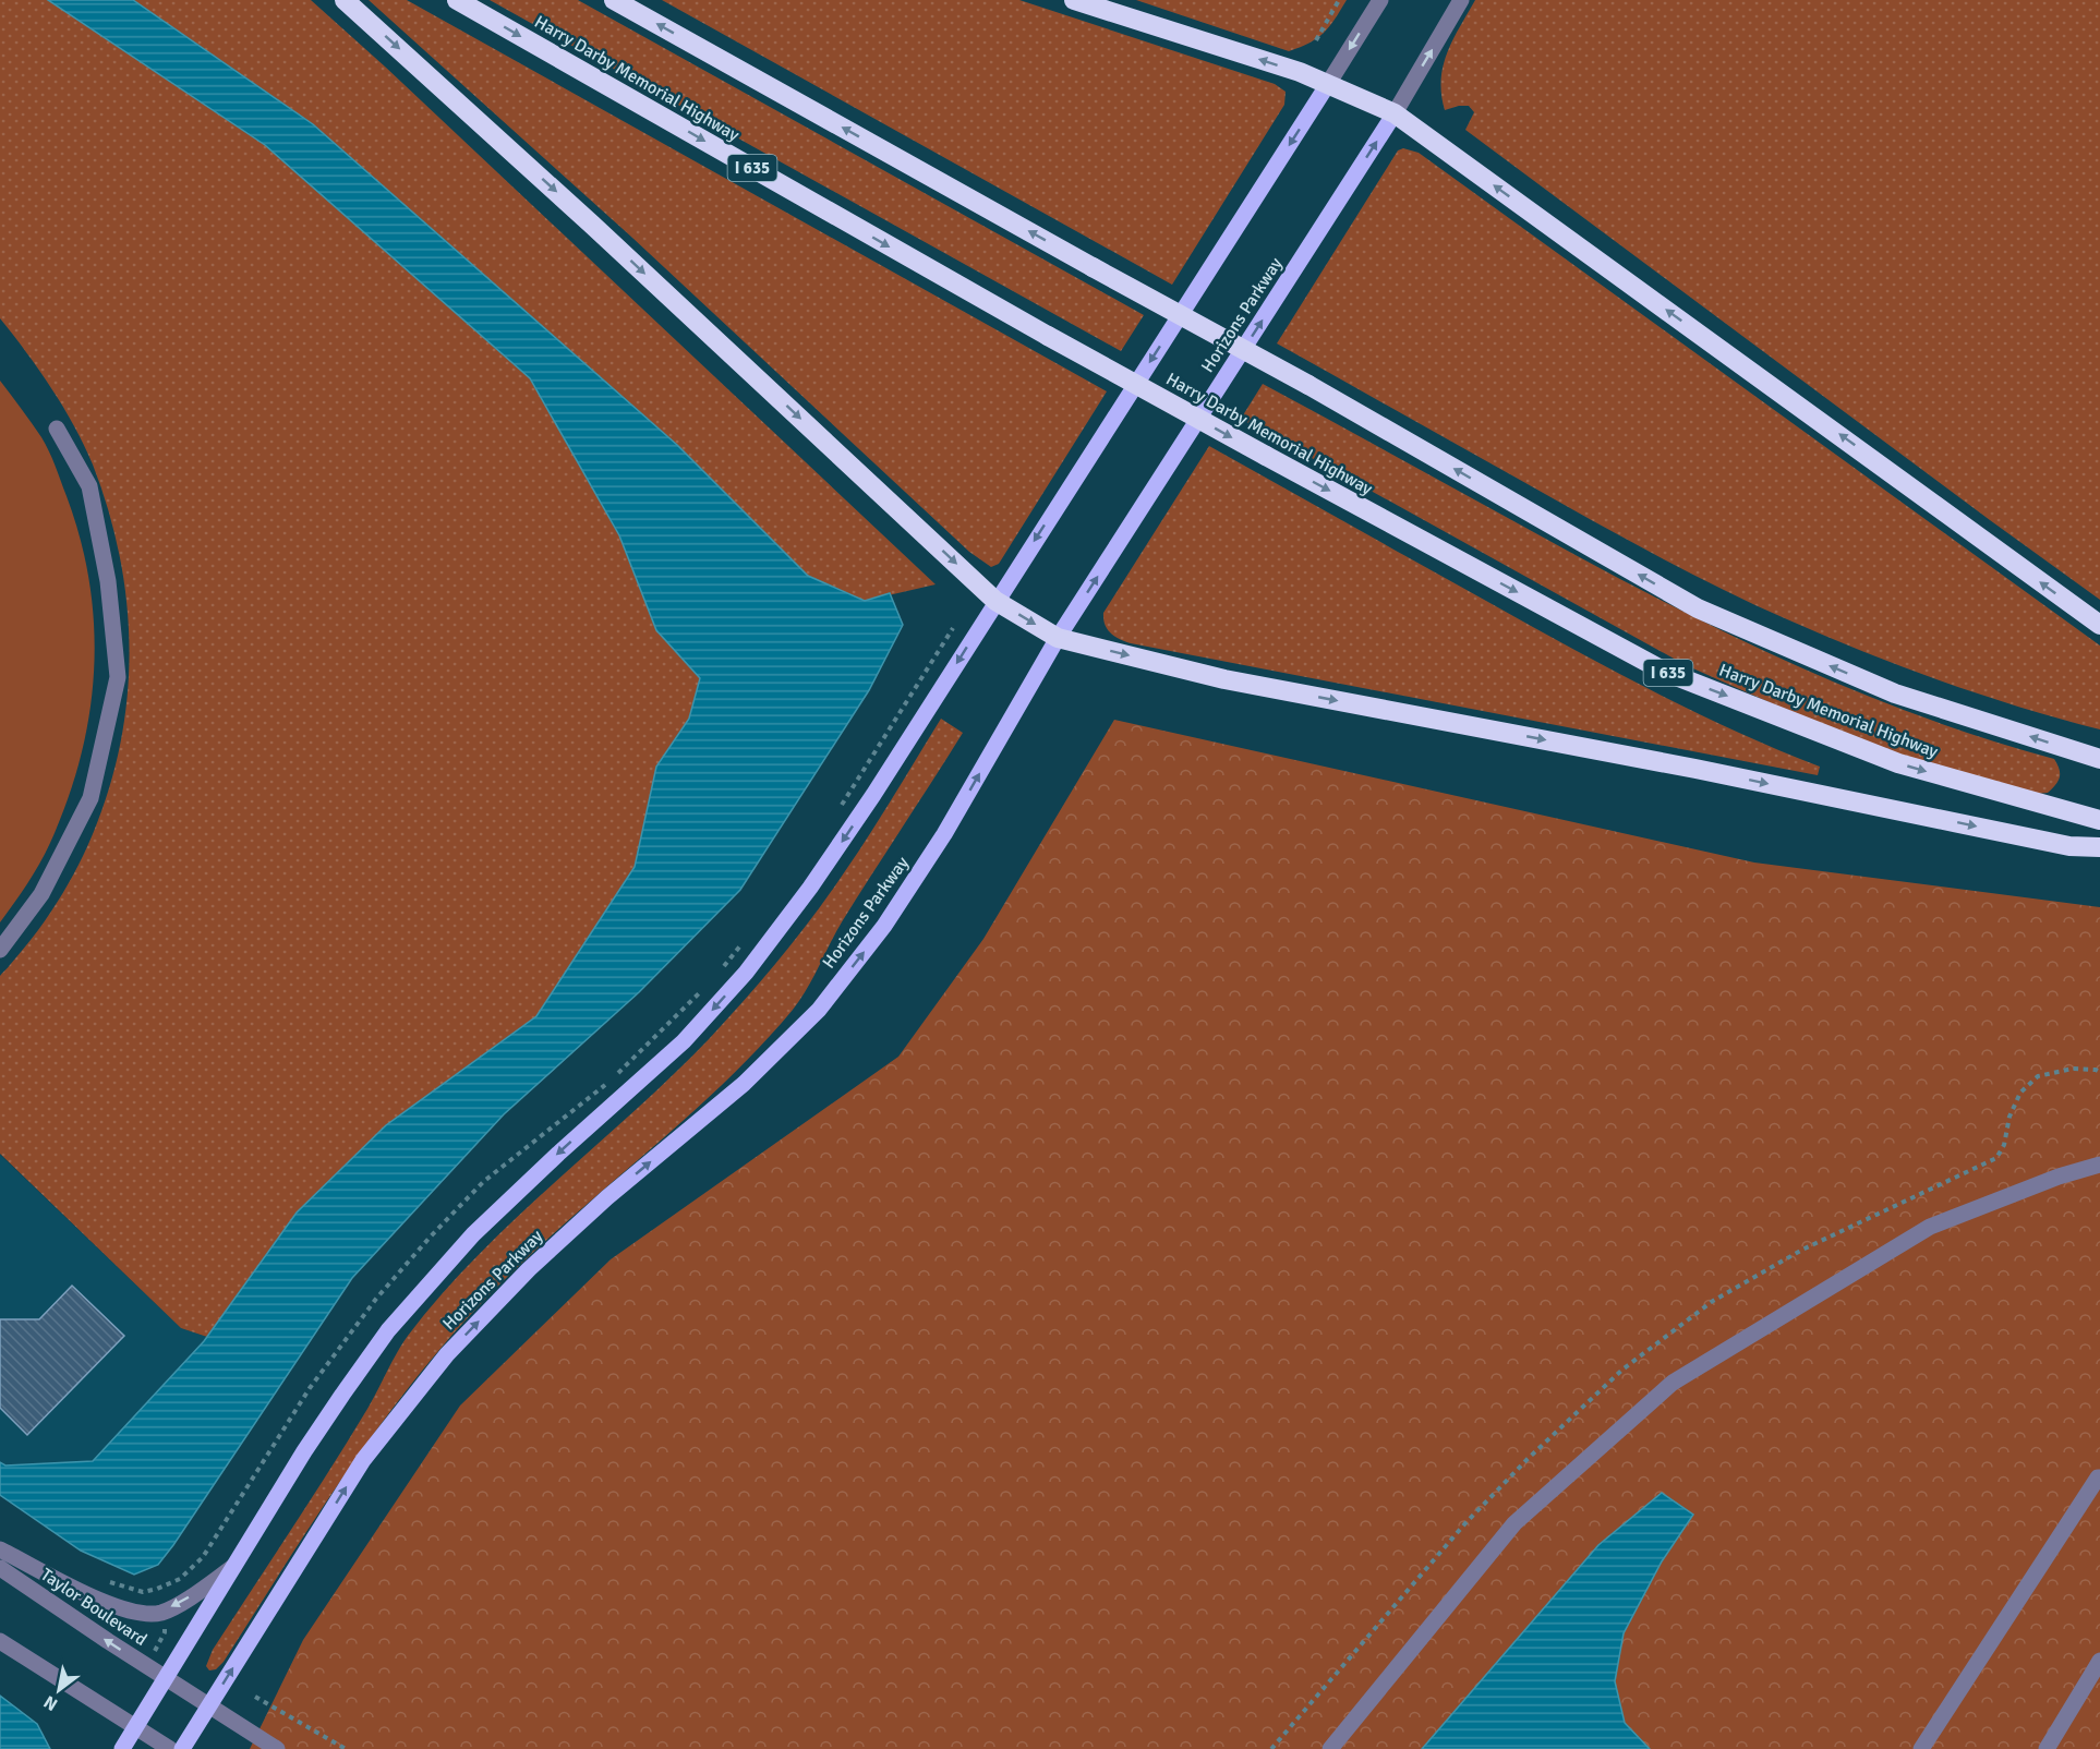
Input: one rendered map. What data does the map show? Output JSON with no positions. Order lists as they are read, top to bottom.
{
  "streets": {
    "highway": ["Harry Darby Memorial Highway", "I 635"],
    "main road": ["Horizons Parkway"],
    "street": ["Taylor Boulevard"]
  },
  "crossings": [
    ["Horizons Parkway", "Taylor Boulevard"]
  ],
  "one_way": ["Horizons Parkway"],
  "north": "bottom left"
}
